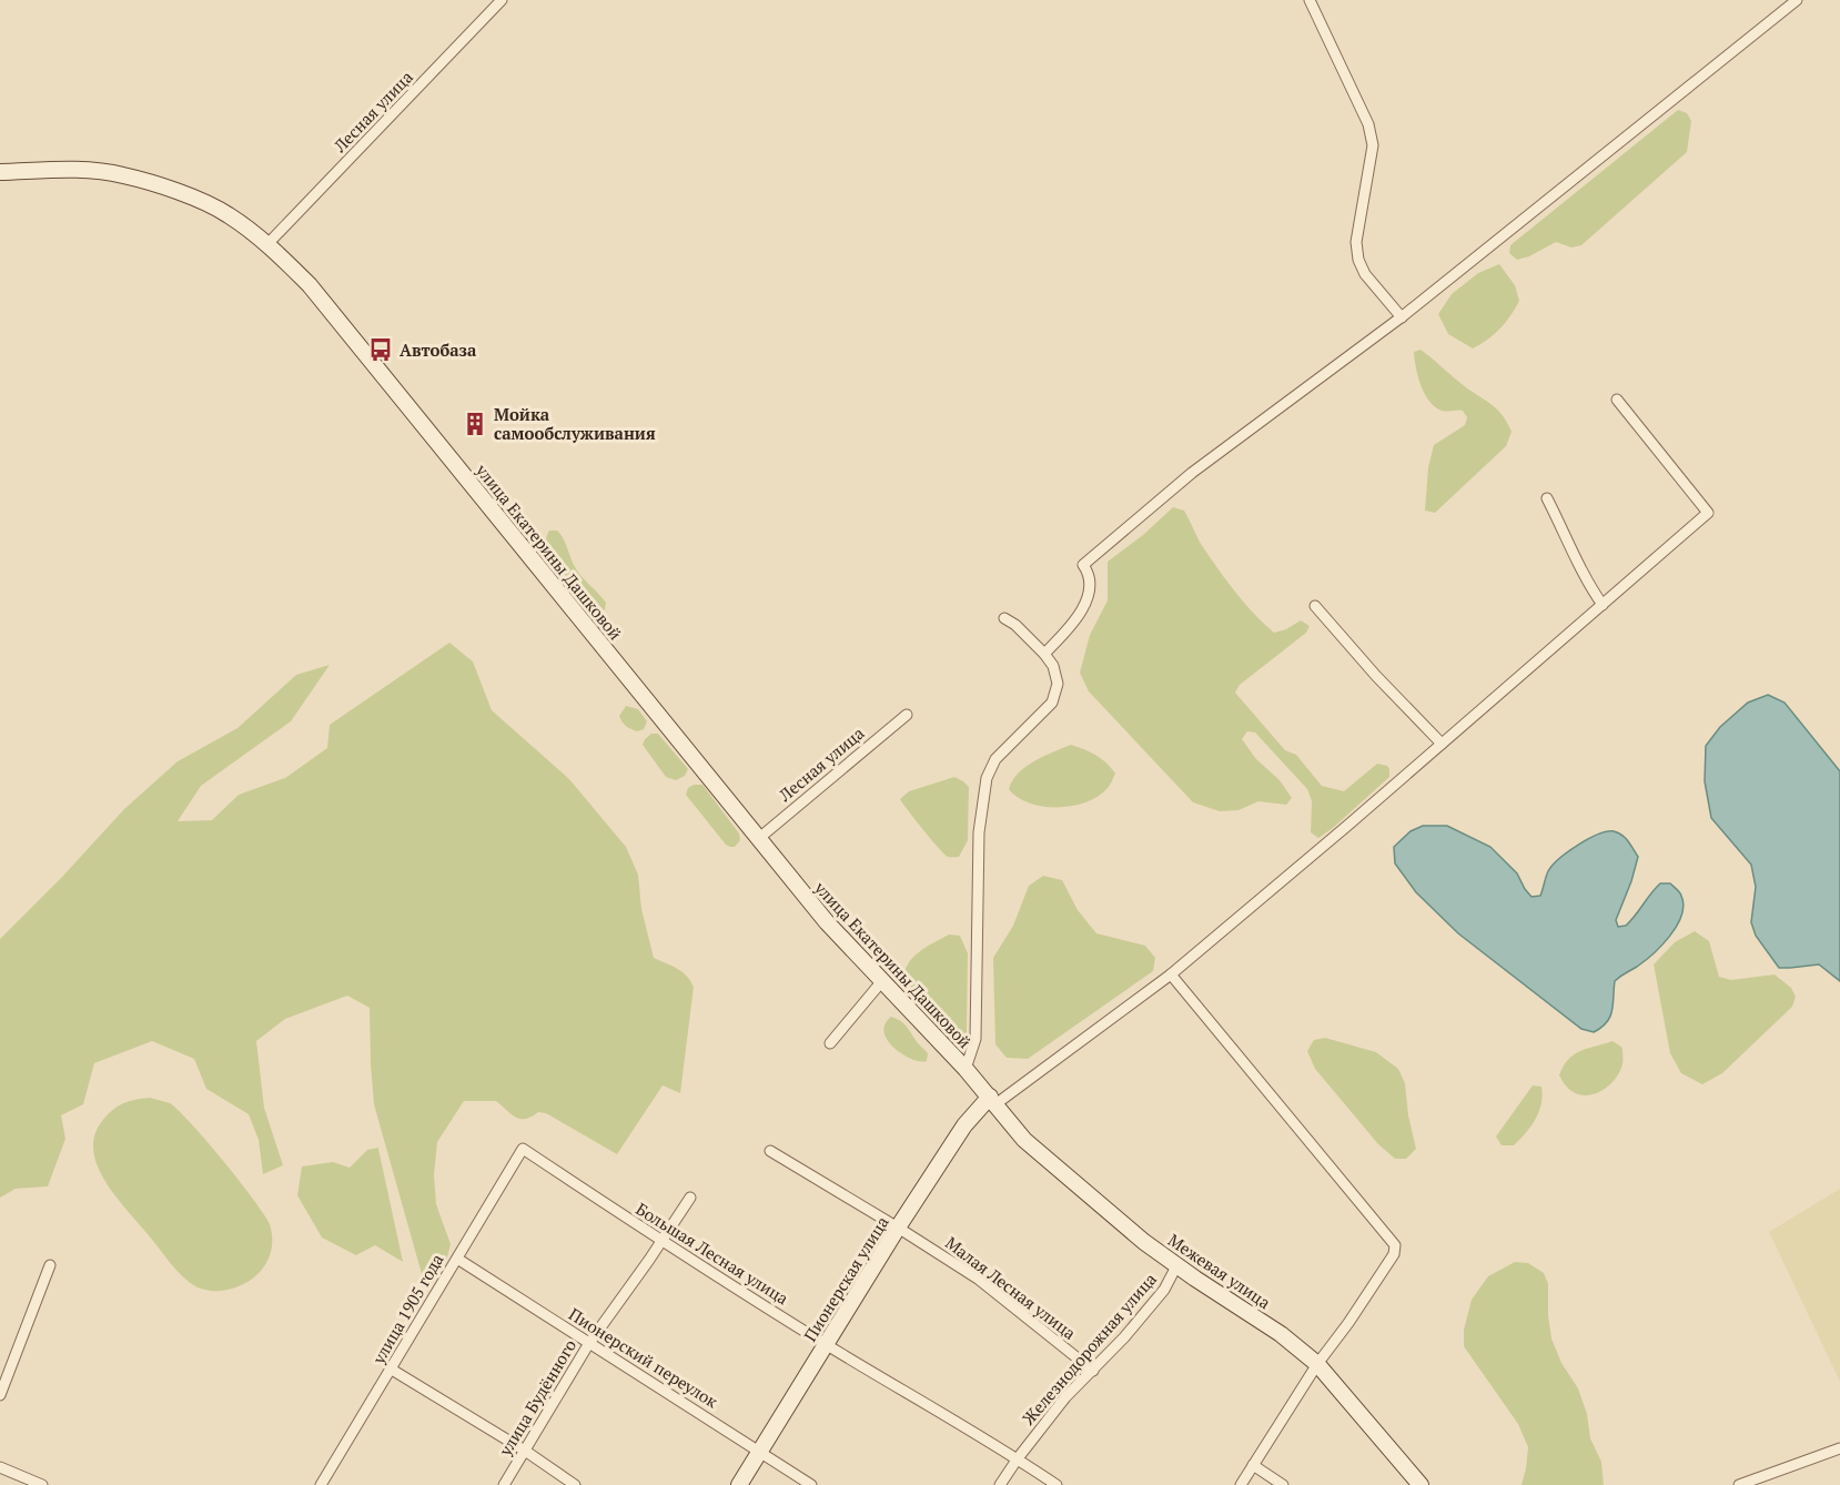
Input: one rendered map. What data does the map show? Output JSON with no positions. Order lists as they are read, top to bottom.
{
  "streets": {
    "street": [
      "Лесная улица",
      "улица Екатерины Дашковой",
      "Большая Лесная улица",
      "Межевая улица",
      "Пионерская улица",
      "Малая Лесная улица",
      "улица 1905 года",
      "Железнодорожная улица",
      "Пионерский переулок",
      "улица Будённого"
    ]
  },
  "crossings": [
    ["Лесная улица", "улица Екатерины Дашковой"],
    ["улица Екатерины Дашковой", "Межевая улица"],
    ["улица Екатерины Дашковой", "Пионерская улица"],
    ["Большая Лесная улица", "Пионерская улица"],
    ["Большая Лесная улица", "улица 1905 года"],
    ["Большая Лесная улица", "Железнодорожная улица"],
    ["Большая Лесная улица", "улица Будённого"],
    ["Межевая улица", "Пионерская улица"],
    ["Межевая улица", "Железнодорожная улица"],
    ["Пионерская улица", "Малая Лесная улица"],
    ["Пионерская улица", "Пионерский переулок"],
    ["Малая Лесная улица", "Железнодорожная улица"],
    ["улица 1905 года", "Пионерский переулок"],
    ["Пионерский переулок", "улица Будённого"]
  ],
  "places": {
    "bus stop": ["Автобаза"],
    "building": ["Мойка самообслуживания"]
  }
}
